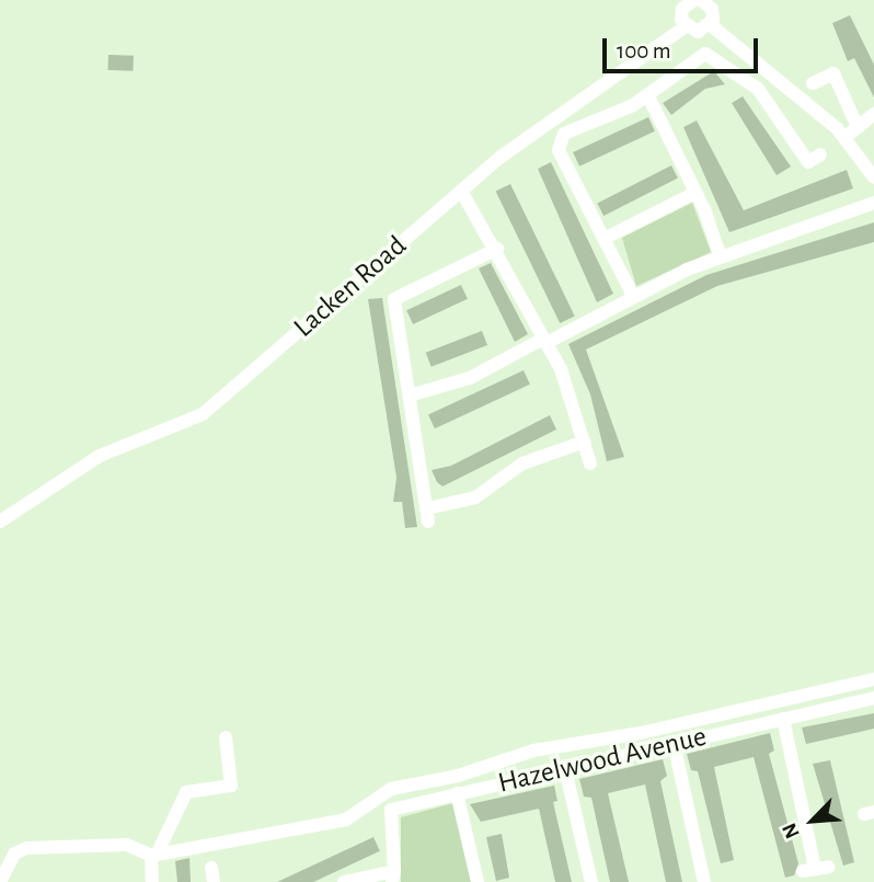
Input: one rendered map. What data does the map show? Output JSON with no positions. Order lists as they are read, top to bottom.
{
  "streets": {
    "street": ["Lacken Road", "Hazelwood Avenue"]
  },
  "scale_bar": "100 m",
  "north": "bottom left"
}
